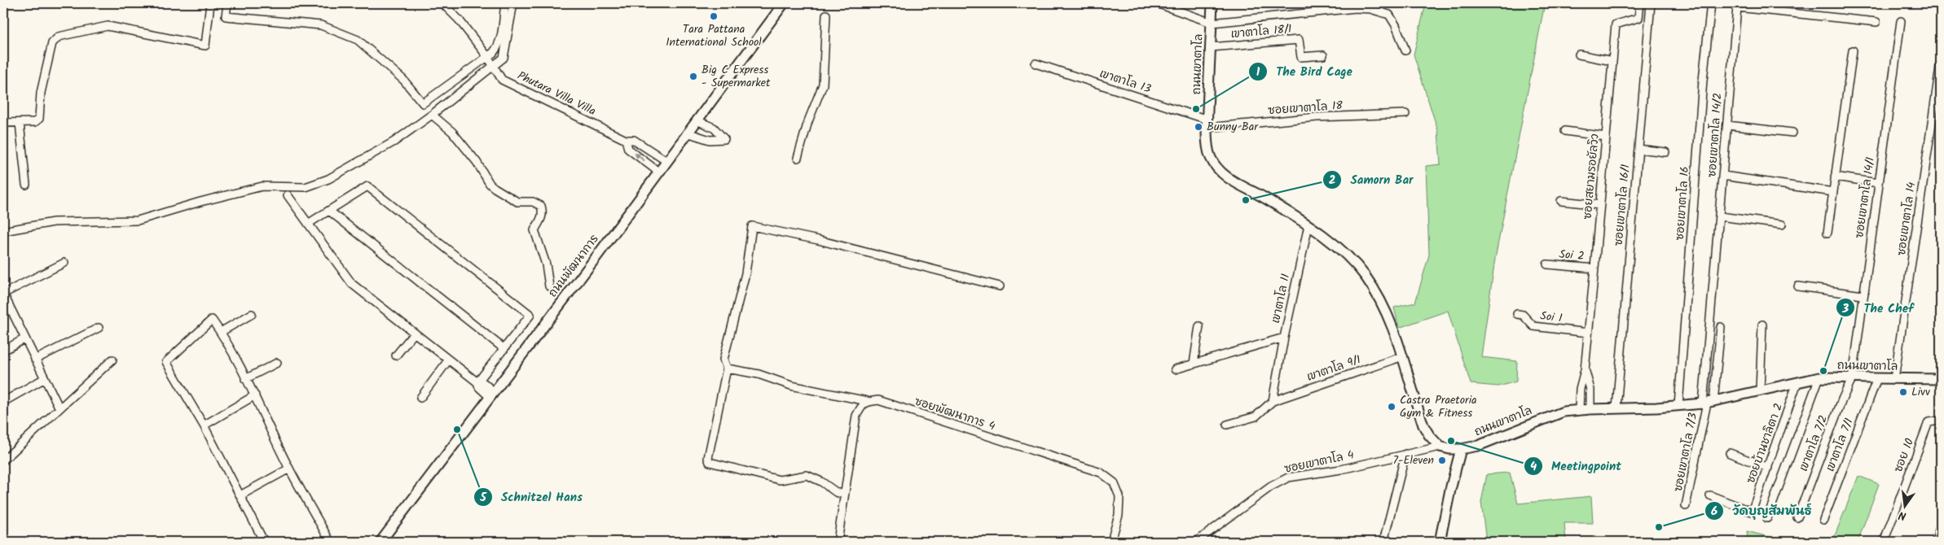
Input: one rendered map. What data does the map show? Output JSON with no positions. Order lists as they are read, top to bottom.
{
  "streets": {
    "street": [
      "เขาตาโล 18/1",
      "ถนนเขาตาโล",
      "เขาตาโล 13",
      "Phutara Villa Villa",
      "ซอยเขาตาโล 18",
      "ซอยเขาตาโล 14/2",
      "ซอยสยามรอยัลวิว",
      "ซอยเขาตาโล 14/1",
      "ซอยเขาตาโล 16",
      "ซอยเขาตาโล 16/1",
      "ซอยเขาตาโล 14",
      "Soi 2",
      "ถนนพัฒนาการ",
      "เขาตาโล 11",
      "Soi 1",
      "เขาตาโล 9/1",
      "ซอยพัฒนาการ 4",
      "ซอยบ้านชาลิตา 2",
      "เขาตาโล 7/2",
      "เขาตาโล 7/1",
      "ซอยเขาตาโล 7/3",
      "ซอย 10",
      "ซอยเขาตาโล 4"
    ]
  },
  "crossings": [
    ["เขาตาโล 18/1", "ถนนเขาตาโล"],
    ["ถนนเขาตาโล", "เขาตาโล 13"],
    ["ถนนเขาตาโล", "ซอยเขาตาโล 18"],
    ["ถนนเขาตาโล", "ซอยเขาตาโล 14/2"],
    ["ถนนเขาตาโล", "ซอยเขาตาโล 14/1"],
    ["ถนนเขาตาโล", "ซอยเขาตาโล 16"],
    ["ถนนเขาตาโล", "ซอยเขาตาโล 16/1"],
    ["ถนนเขาตาโล", "ซอยเขาตาโล 14"],
    ["ถนนเขาตาโล", "เขาตาโล 11"],
    ["ถนนเขาตาโล", "เขาตาโล 9/1"],
    ["ถนนเขาตาโล", "ซอยบ้านชาลิตา 2"],
    ["ถนนเขาตาโล", "เขาตาโล 7/2"],
    ["ถนนเขาตาโล", "เขาตาโล 7/1"],
    ["ถนนเขาตาโล", "ซอยเขาตาโล 7/3"],
    ["ถนนเขาตาโล", "ซอยเขาตาโล 4"],
    ["เขาตาโล 13", "ซอยเขาตาโล 18"],
    ["Phutara Villa Villa", "ถนนพัฒนาการ"],
    ["ซอยเขาตาโล 14/2", "ซอยเขาตาโล 7/3"],
    ["ซอยสยามรอยัลวิว", "Soi 2"],
    ["ซอยสยามรอยัลวิว", "Soi 1"],
    ["ซอยเขาตาโล 14/1", "เขาตาโล 7/2"]
  ],
  "places": [
    "Tara Pattana International School",
    "Big C Express - Supermarket",
    "The Bird Cage",
    "Bunny Bar",
    "Samorn Bar",
    "The Chef",
    "Livv",
    "Castra Praetoria Gym & Fitness",
    "Schnitzel Hans",
    "Meetingpoint",
    "7-Eleven",
    "วัดบุญสัมพันธ์"
  ],
  "north": "bottom"
}
